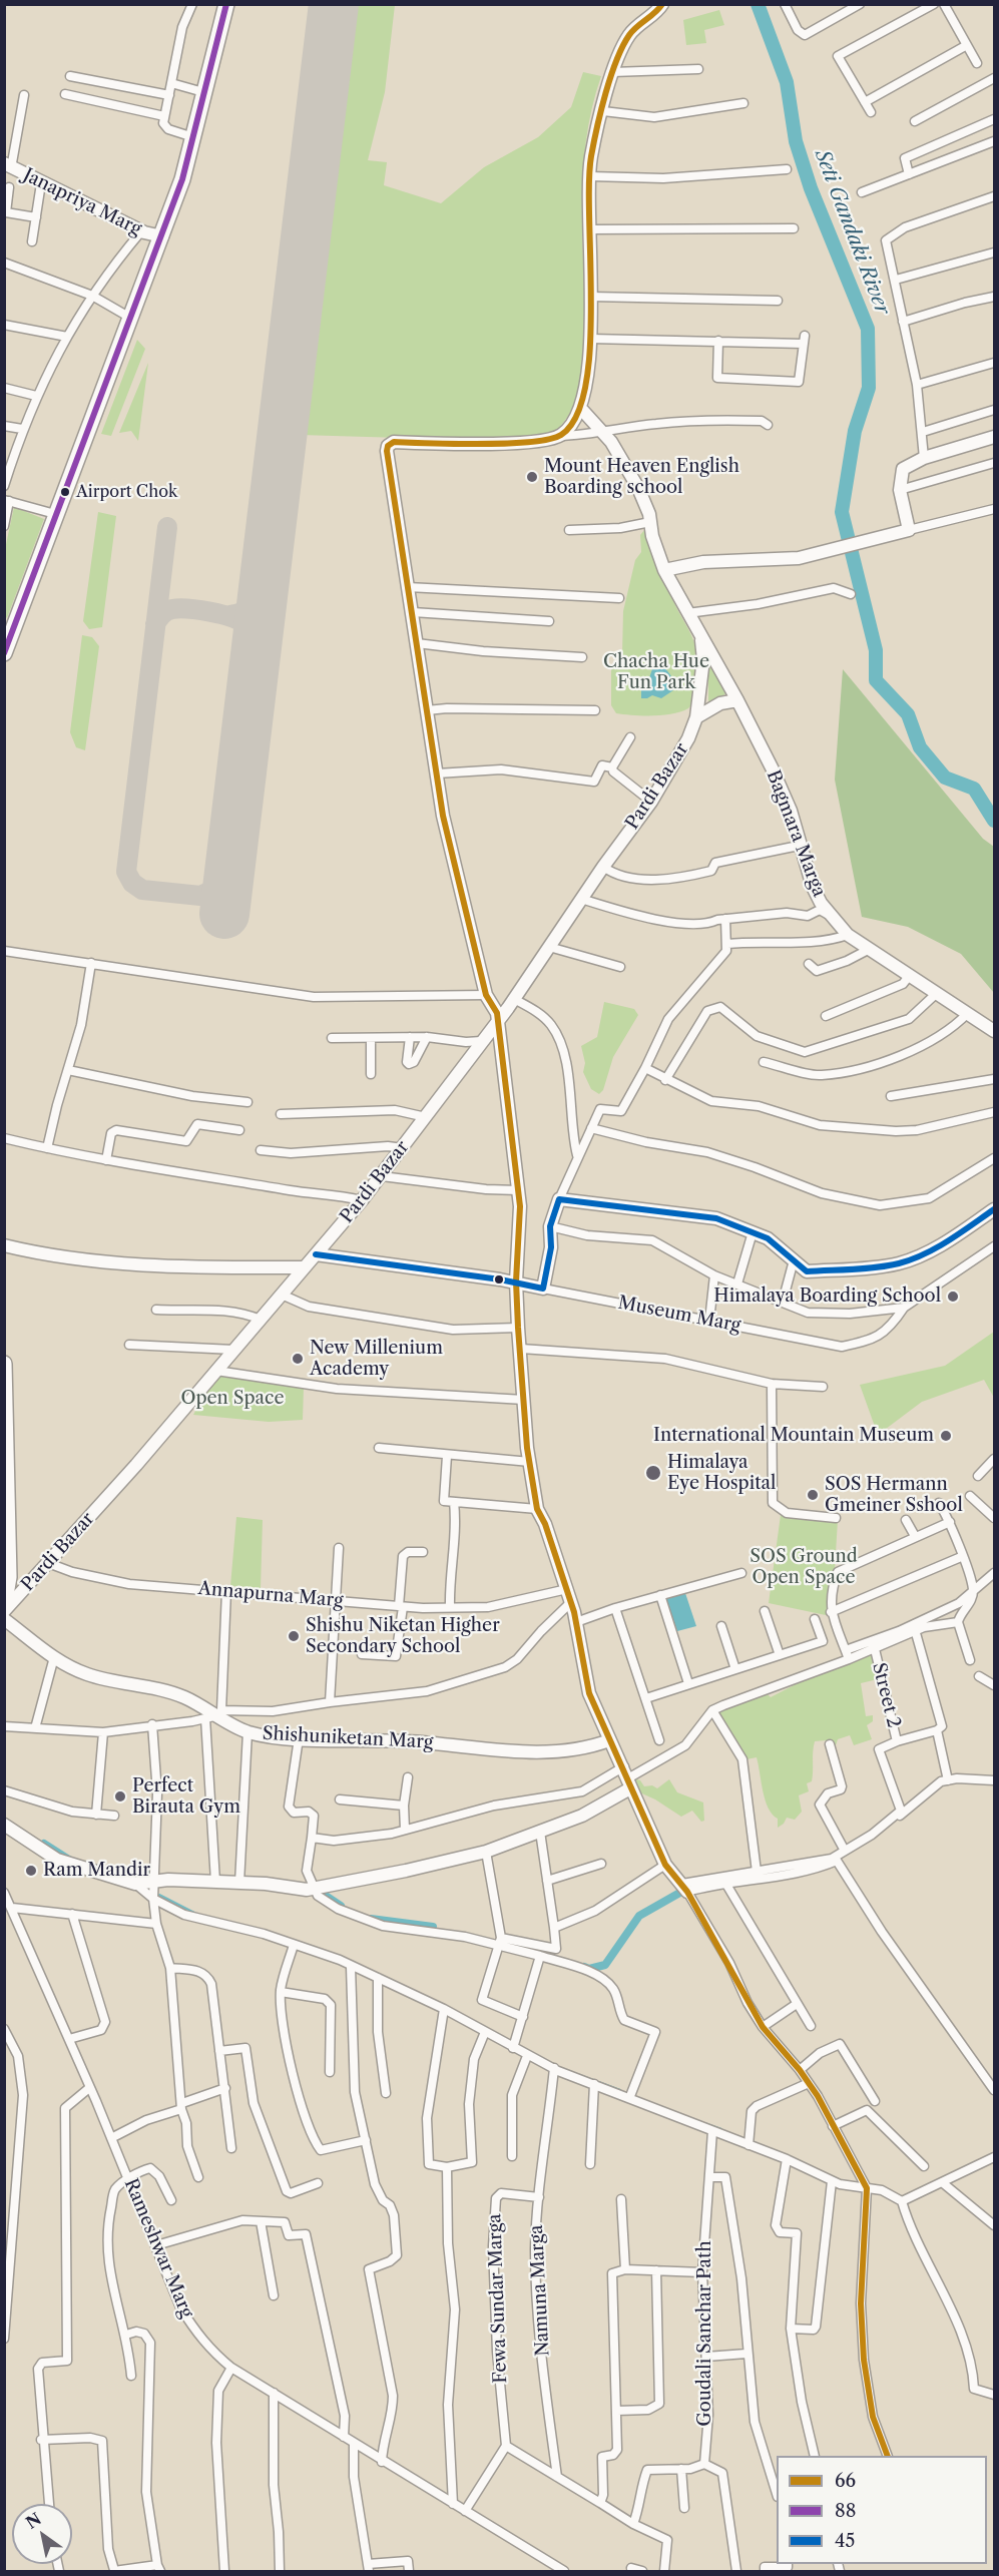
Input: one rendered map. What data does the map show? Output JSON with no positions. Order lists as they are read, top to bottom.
{
  "streets": {
    "street": [
      "Janapriya Marg",
      "Pardi Bazar",
      "Bagmara Marga",
      "Museum Marg",
      "Annapurna Marg",
      "Street 2",
      "Shishuniketan Marg",
      "Rameshwar Marg",
      "Namuna Marga",
      "Fewa Sundar Marga",
      "Goudali Sanchar Path"
    ]
  },
  "crossings": [
    ["Pardi Bazar", "Bagmara Marga"],
    ["Pardi Bazar", "Annapurna Marg"],
    ["Namuna Marga", "Fewa Sundar Marga"]
  ],
  "water": ["Seti Gandaki River"],
  "parks": ["Chacha Hue Fun Park", "Open Space", "SOS Ground Open Space"],
  "places": [
    "Mount Heaven English Boarding school",
    "Airport Chok",
    "Himalaya Boarding School",
    "New Millenium Academy",
    "International Mountain Museum",
    "Himalaya Eye Hospital",
    "SOS Hermann Gmeiner Sshool",
    "Shishu Niketan Higher Secondary School",
    "Perfect Birauta Gym",
    "Ram Mandir"
  ],
  "lines": ["transit line 66", "transit line 88", "transit line 45"],
  "legend": ["66", "88", "45"],
  "north": "top left"
}
